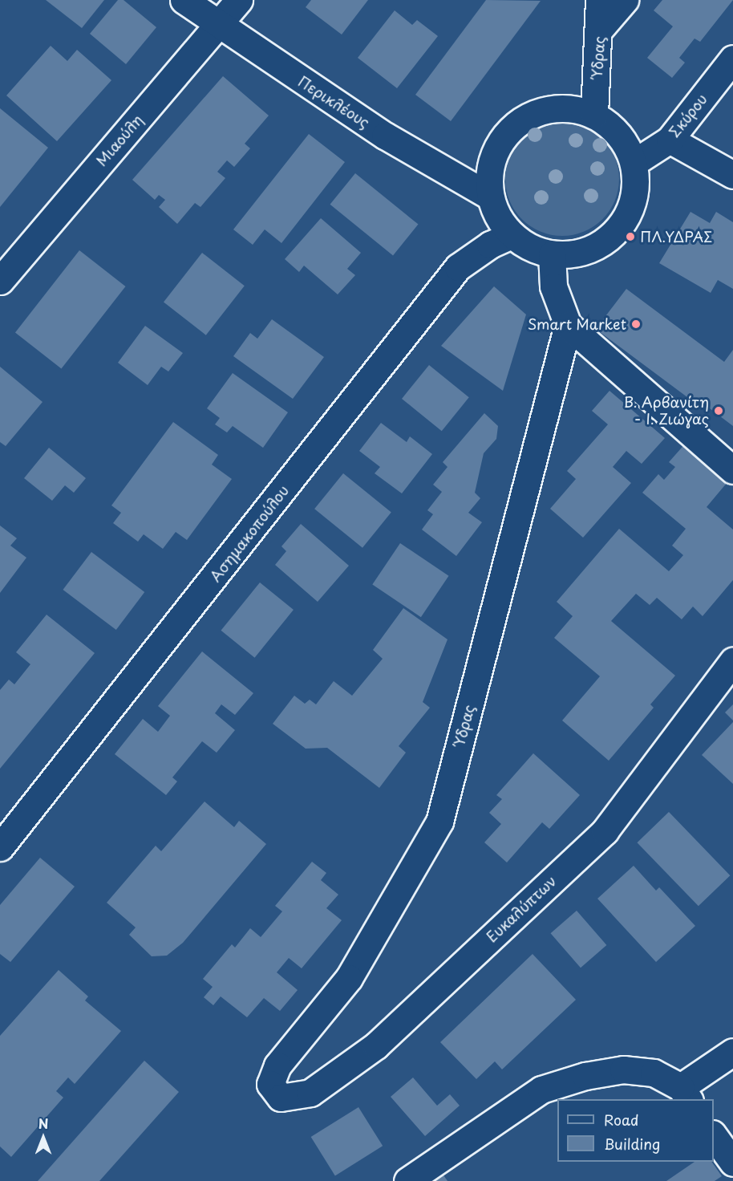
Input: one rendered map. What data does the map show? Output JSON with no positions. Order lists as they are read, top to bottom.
{
  "streets": {
    "street": [
      "Ύδρας",
      "Περικλέους",
      "Σκύρου",
      "Μιαούλη",
      "Ασημακοπούλου",
      "Ευκαλύπτων"
    ]
  },
  "crossings": [
    ["Ύδρας", "Περικλέους"],
    ["Ύδρας", "Σκύρου"],
    ["Ύδρας", "Ασημακοπούλου"],
    ["Ύδρας", "Ευκαλύπτων"],
    ["Περικλέους", "Σκύρου"],
    ["Περικλέους", "Μιαούλη"],
    ["Περικλέους", "Ασημακοπούλου"],
    ["Σκύρου", "Ασημακοπούλου"]
  ],
  "places": ["ΠΛ.ΥΔΡΑΣ", "Smart Market", "Β. Αρβανίτη - Ι. Ζιώγας"],
  "legend": ["Road", "Building"],
  "north": "top"
}
